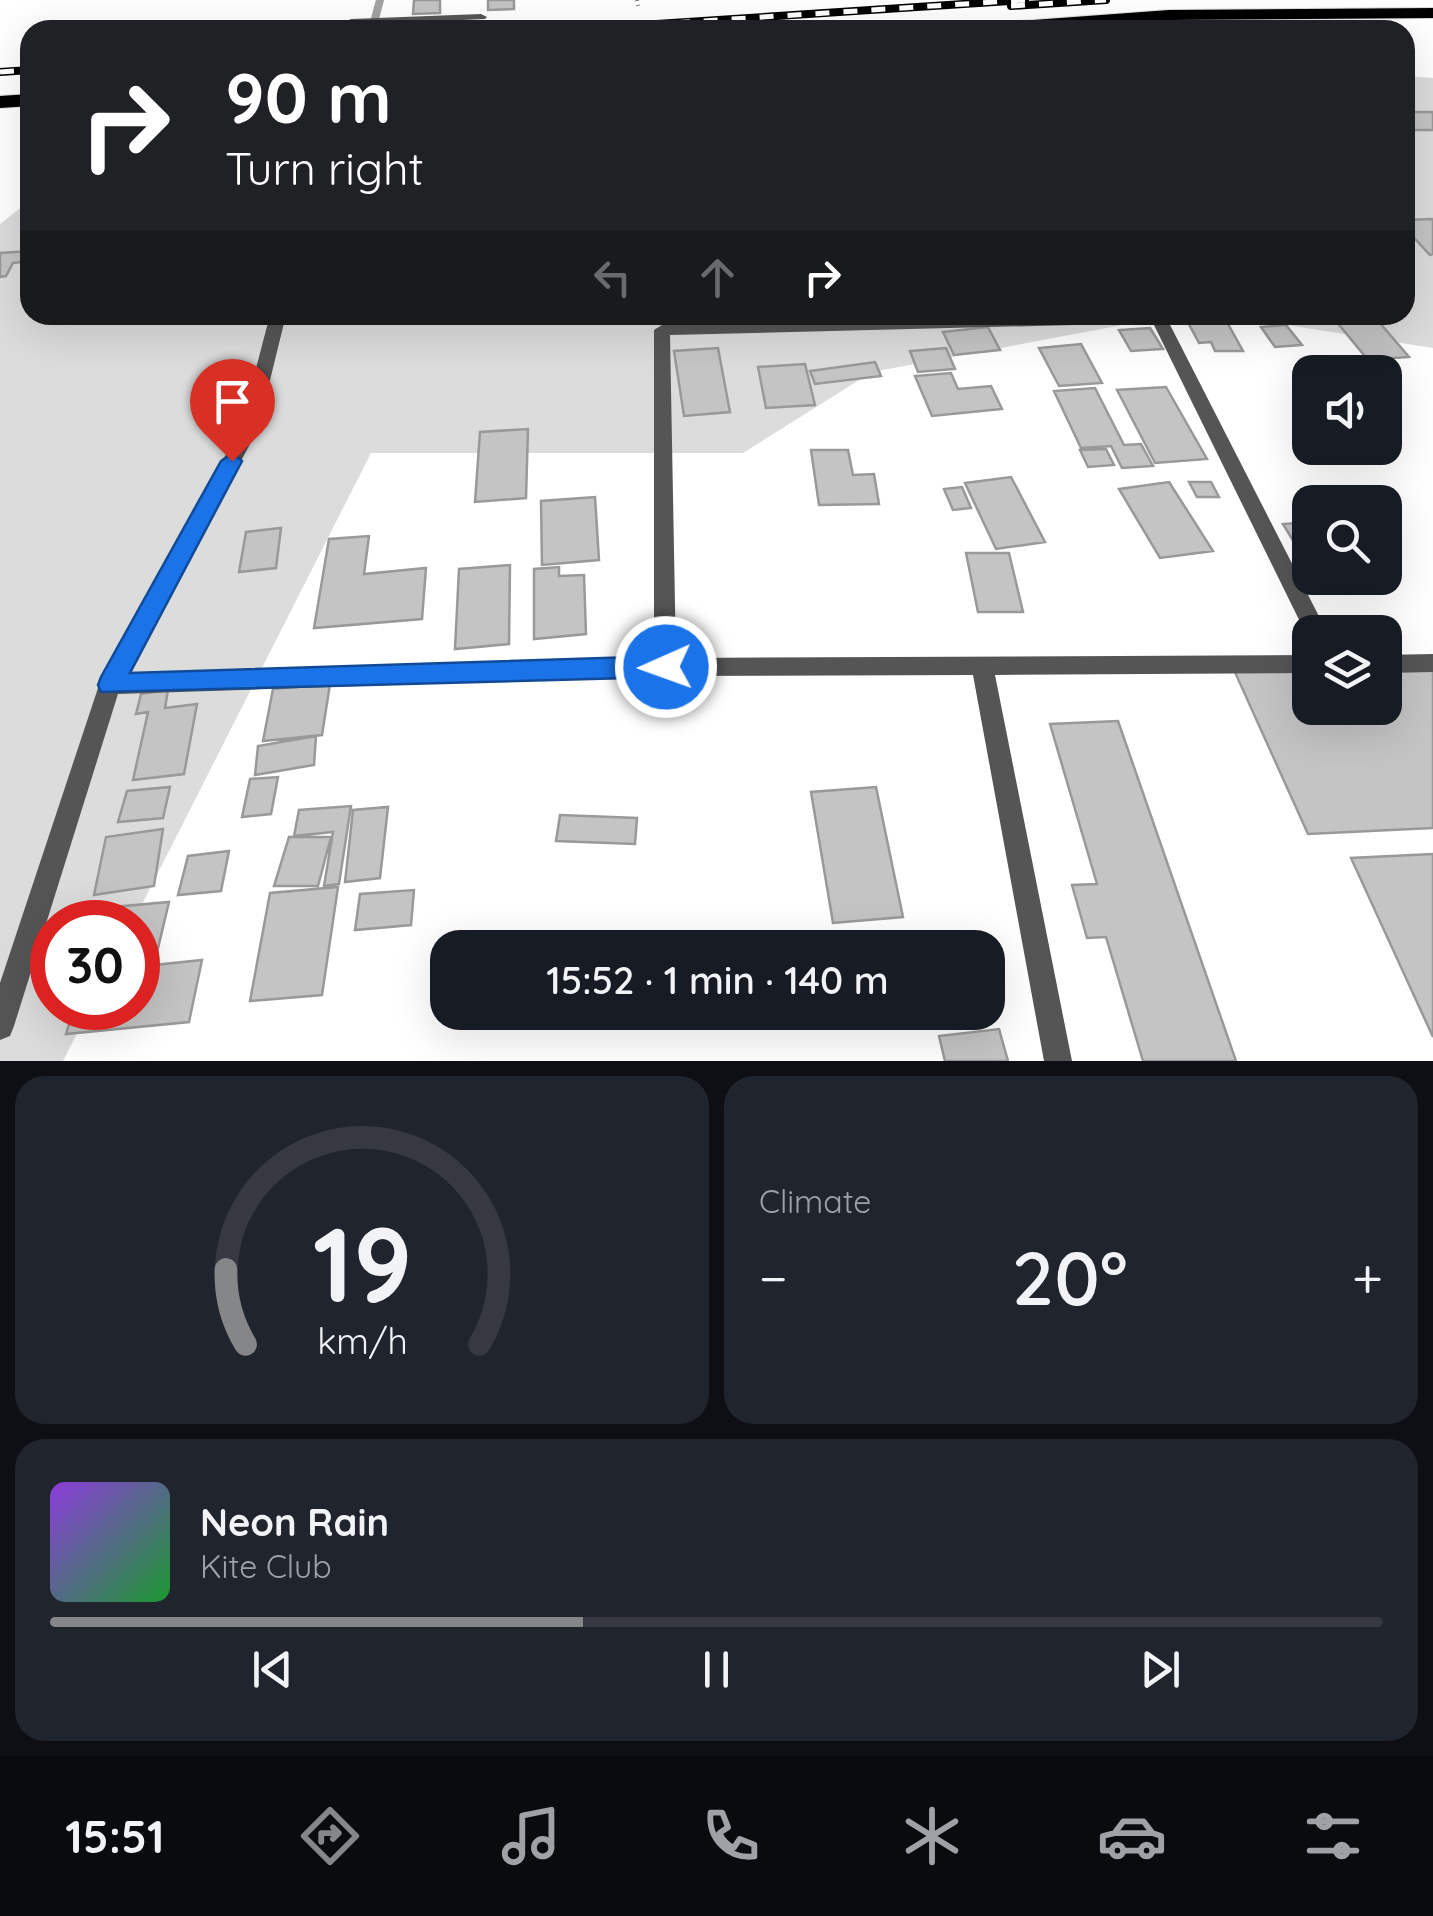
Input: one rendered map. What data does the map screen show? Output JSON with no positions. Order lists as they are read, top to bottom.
{
  "page": {
    "turn": ["90 m", "Turn right"],
    "limit": "30",
    "trip": "15:52 · 1 min · 140 m",
    "tile": "Climate",
    "heat": ["−", "20°", "+"],
    "song": ["Neon Rain", "Kite Club"],
    "tabs": "15:51",
    "gauge": ["19", "km/h"]
  }
}
